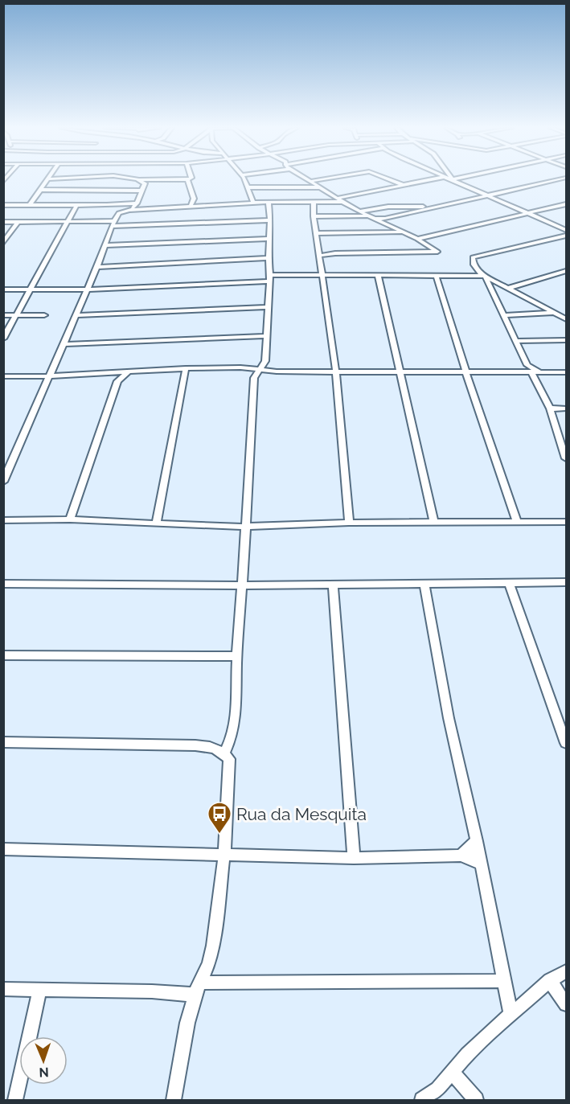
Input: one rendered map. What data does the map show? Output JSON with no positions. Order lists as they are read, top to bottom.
{
  "places": {
    "bus stop": ["Rua da Mesquita"]
  },
  "north": "bottom"
}
